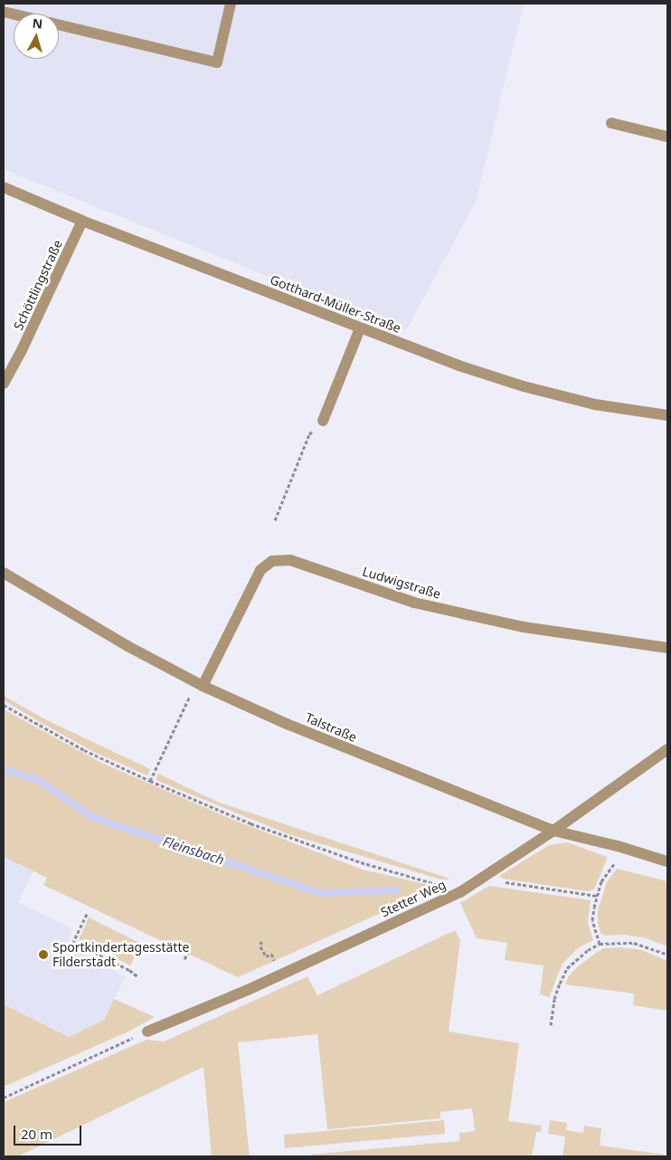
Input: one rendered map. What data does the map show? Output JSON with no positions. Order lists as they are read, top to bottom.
{
  "streets": {
    "street": [
      "Schöttlingstraße",
      "Gotthard-Müller-Straße",
      "Ludwigstraße",
      "Talstraße",
      "Stetter Weg"
    ]
  },
  "crossings": [
    ["Schöttlingstraße", "Gotthard-Müller-Straße"],
    ["Ludwigstraße", "Talstraße"],
    ["Talstraße", "Stetter Weg"]
  ],
  "water": ["Fleinsbach"],
  "places": ["Sportkindertagesstätte Filderstadt"],
  "scale_bar": "20 m",
  "north": "top"
}
